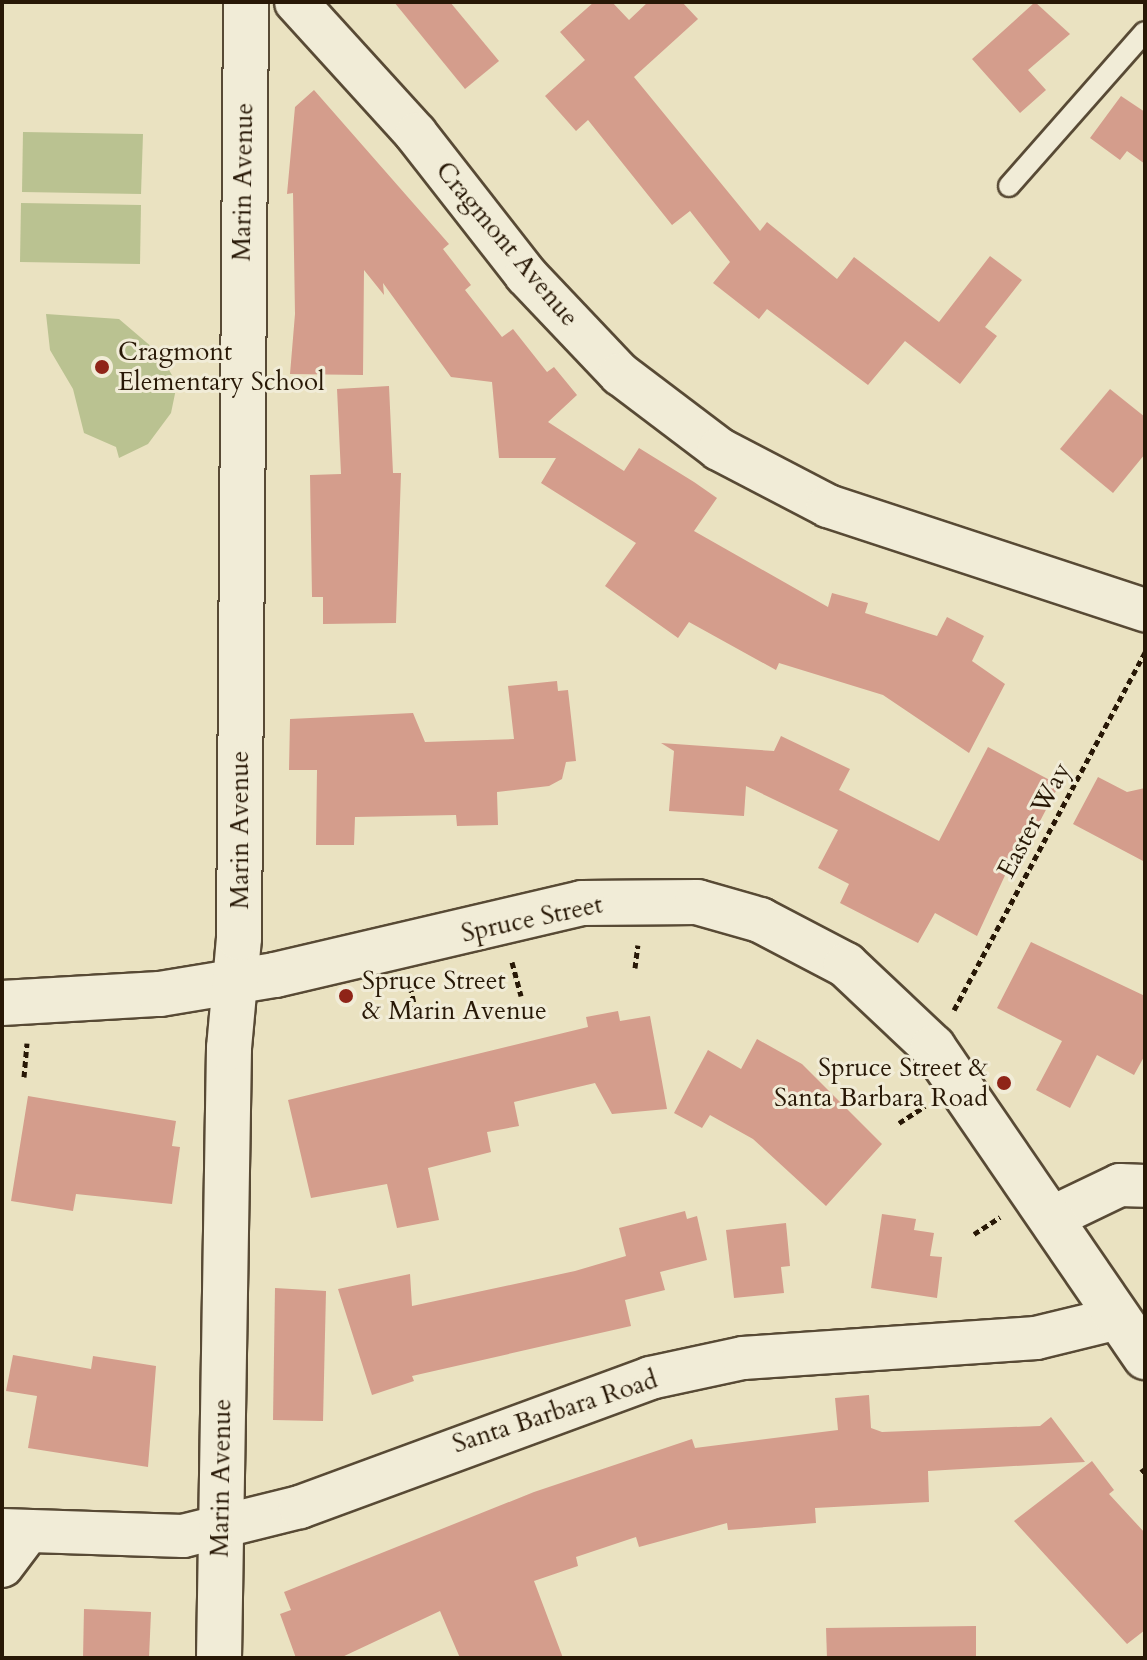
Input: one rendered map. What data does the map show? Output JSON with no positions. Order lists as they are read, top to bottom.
{
  "streets": {
    "street": [
      "Marin Avenue",
      "Cragmont Avenue",
      "Spruce Street",
      "Santa Barbara Road"
    ],
    "path": ["Easter Way"]
  },
  "crossings": [
    ["Marin Avenue", "Spruce Street"],
    ["Marin Avenue", "Santa Barbara Road"],
    ["Spruce Street", "Santa Barbara Road"]
  ],
  "places": ["Cragmont Elementary School", "Spruce Street & Marin Avenue", "Spruce Street & Santa Barbara Road"]
}
